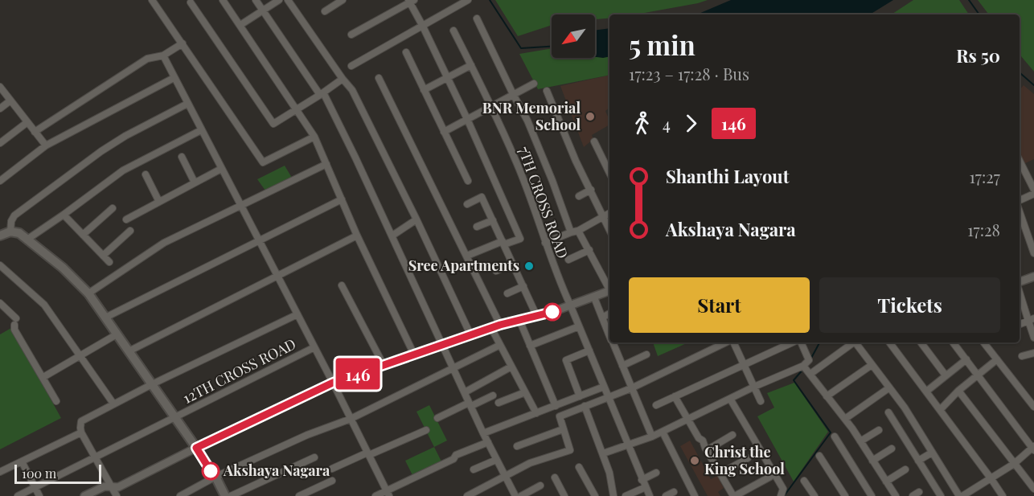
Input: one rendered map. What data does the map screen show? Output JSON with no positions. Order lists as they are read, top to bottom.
{
  "streets": {
    "street": ["7TH CROSS ROAD", "12TH CROSS ROAD"]
  },
  "places": [
    "BNR Memorial School",
    "Sree Apartments",
    "Christ the King School",
    "Akshaya Nagara"
  ],
  "lines": ["bus line 146"],
  "scale_bar": "100 m",
  "north": "bottom left",
  "page": {
    "on_map": "146",
    "heading": ["5 min", "17:23 – 17:28 · Bus", "Rs 50"],
    "legs": ["4", "146"],
    "list": [
      {
        "name": "Shanthi Layout",
        "value": "17:27"
      },
      {
        "name": "Akshaya Nagara",
        "value": "17:28"
      }
    ],
    "buttons": ["Start", "Tickets"],
    "scale": "100 m"
  }
}
